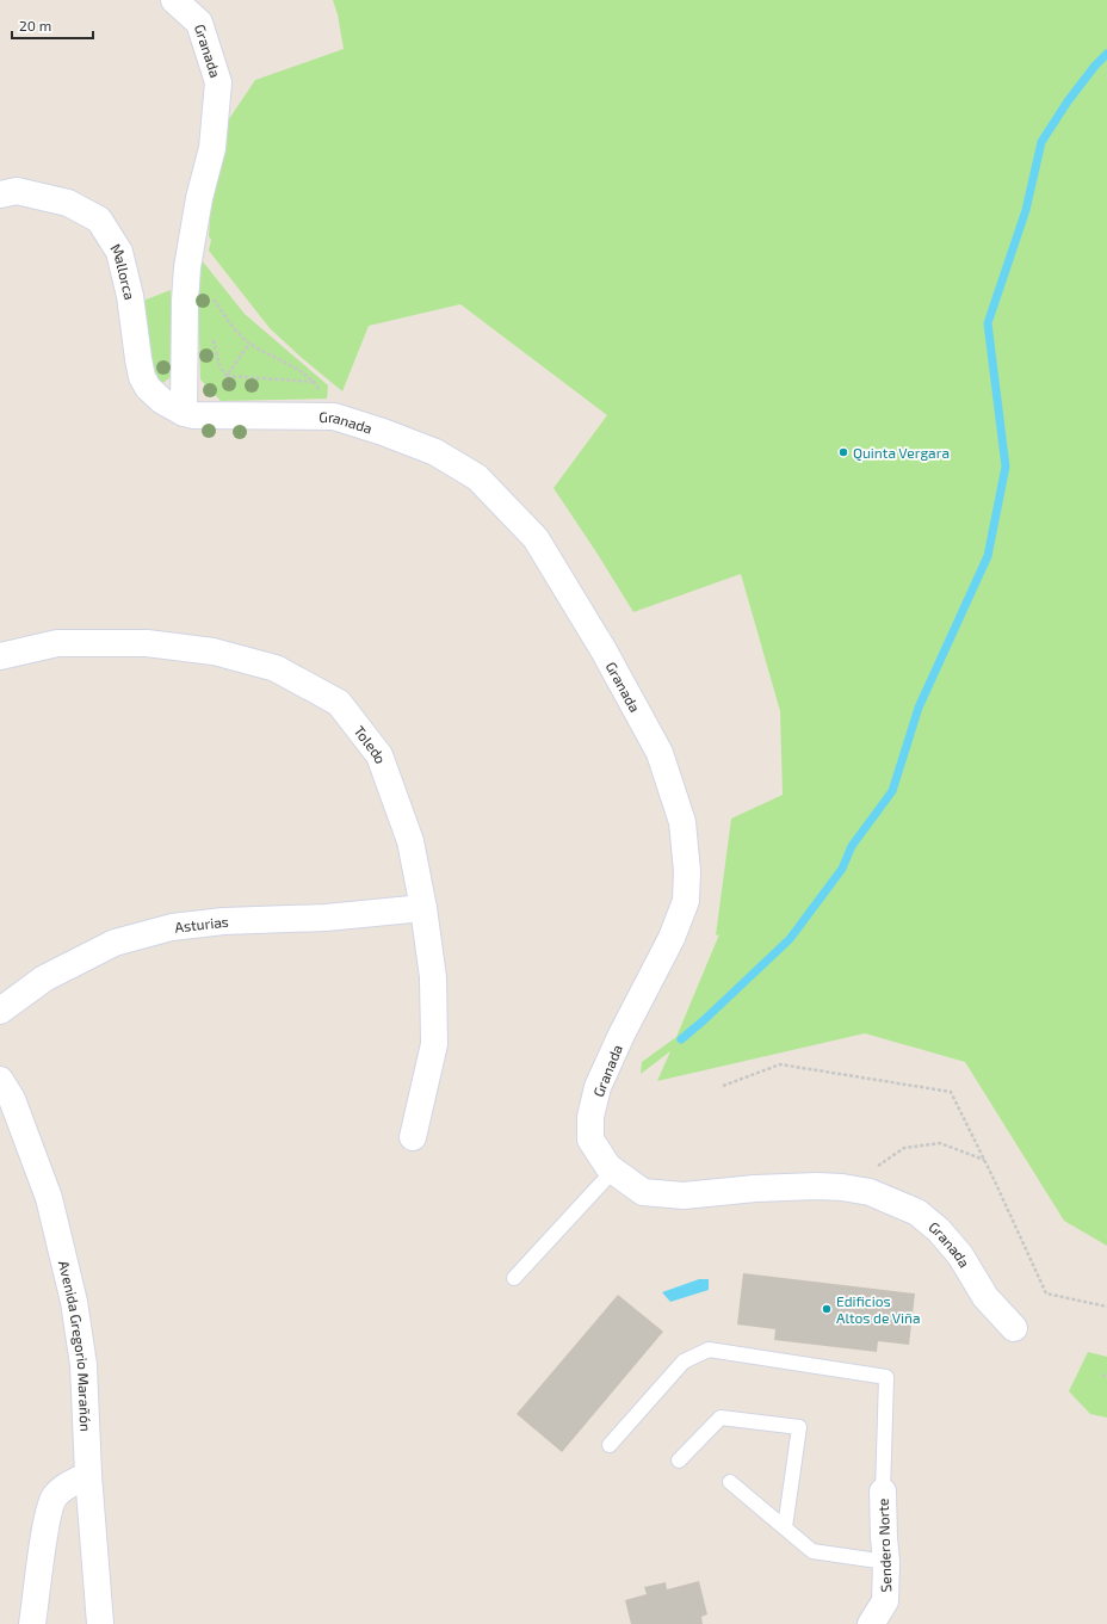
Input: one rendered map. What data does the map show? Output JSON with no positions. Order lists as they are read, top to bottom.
{
  "streets": {
    "street": [
      "Granada",
      "Mallorca",
      "Toledo",
      "Asturias",
      "Avenida Gregorio Marañón",
      "Sendero Norte"
    ]
  },
  "crossings": [
    ["Granada", "Mallorca"],
    ["Toledo", "Asturias"]
  ],
  "places": ["Quinta Vergara", "Edificios Altos de Viña"],
  "scale_bar": "20 m"
}
